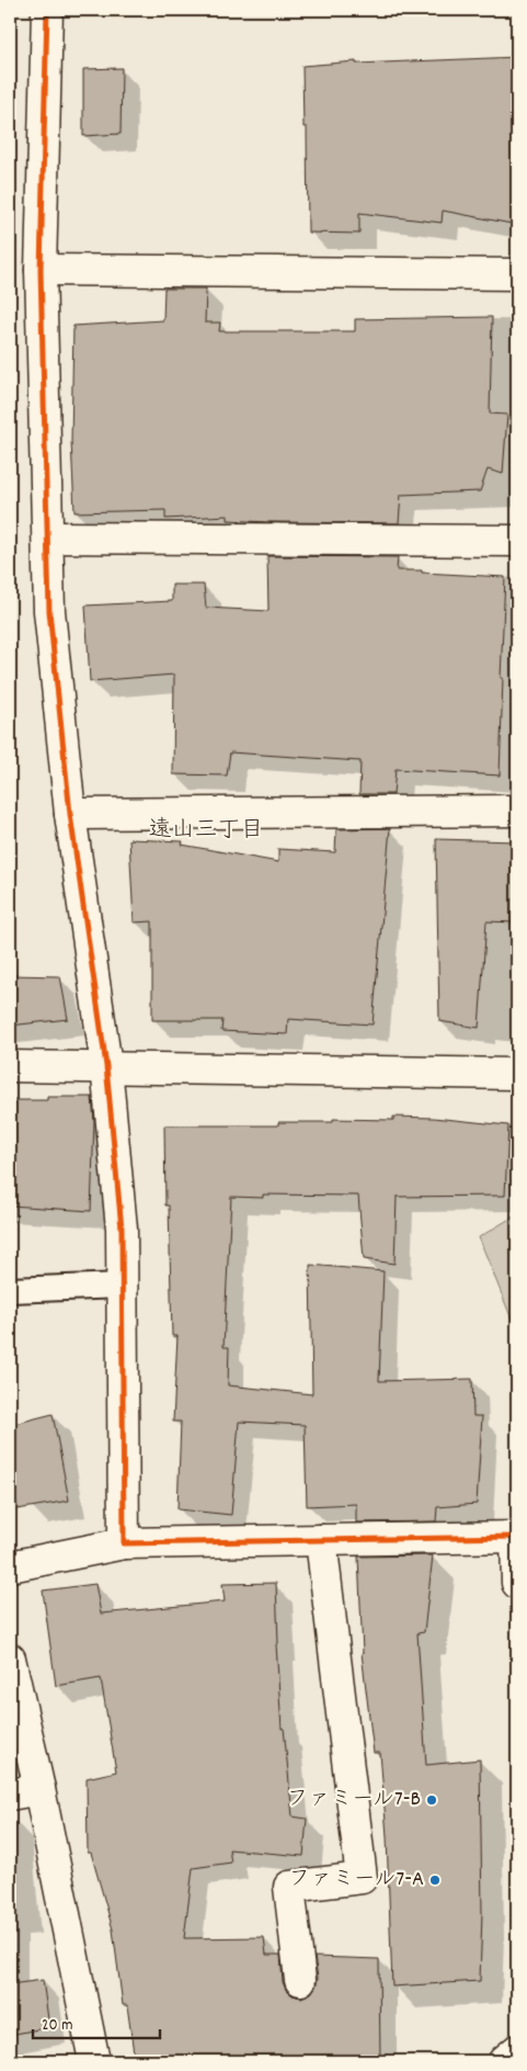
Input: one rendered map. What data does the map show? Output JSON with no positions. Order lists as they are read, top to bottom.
{
  "districts": ["遠山三丁目"],
  "places": ["ファミール7-B", "ファミール7-A"],
  "scale_bar": "20 m"
}
